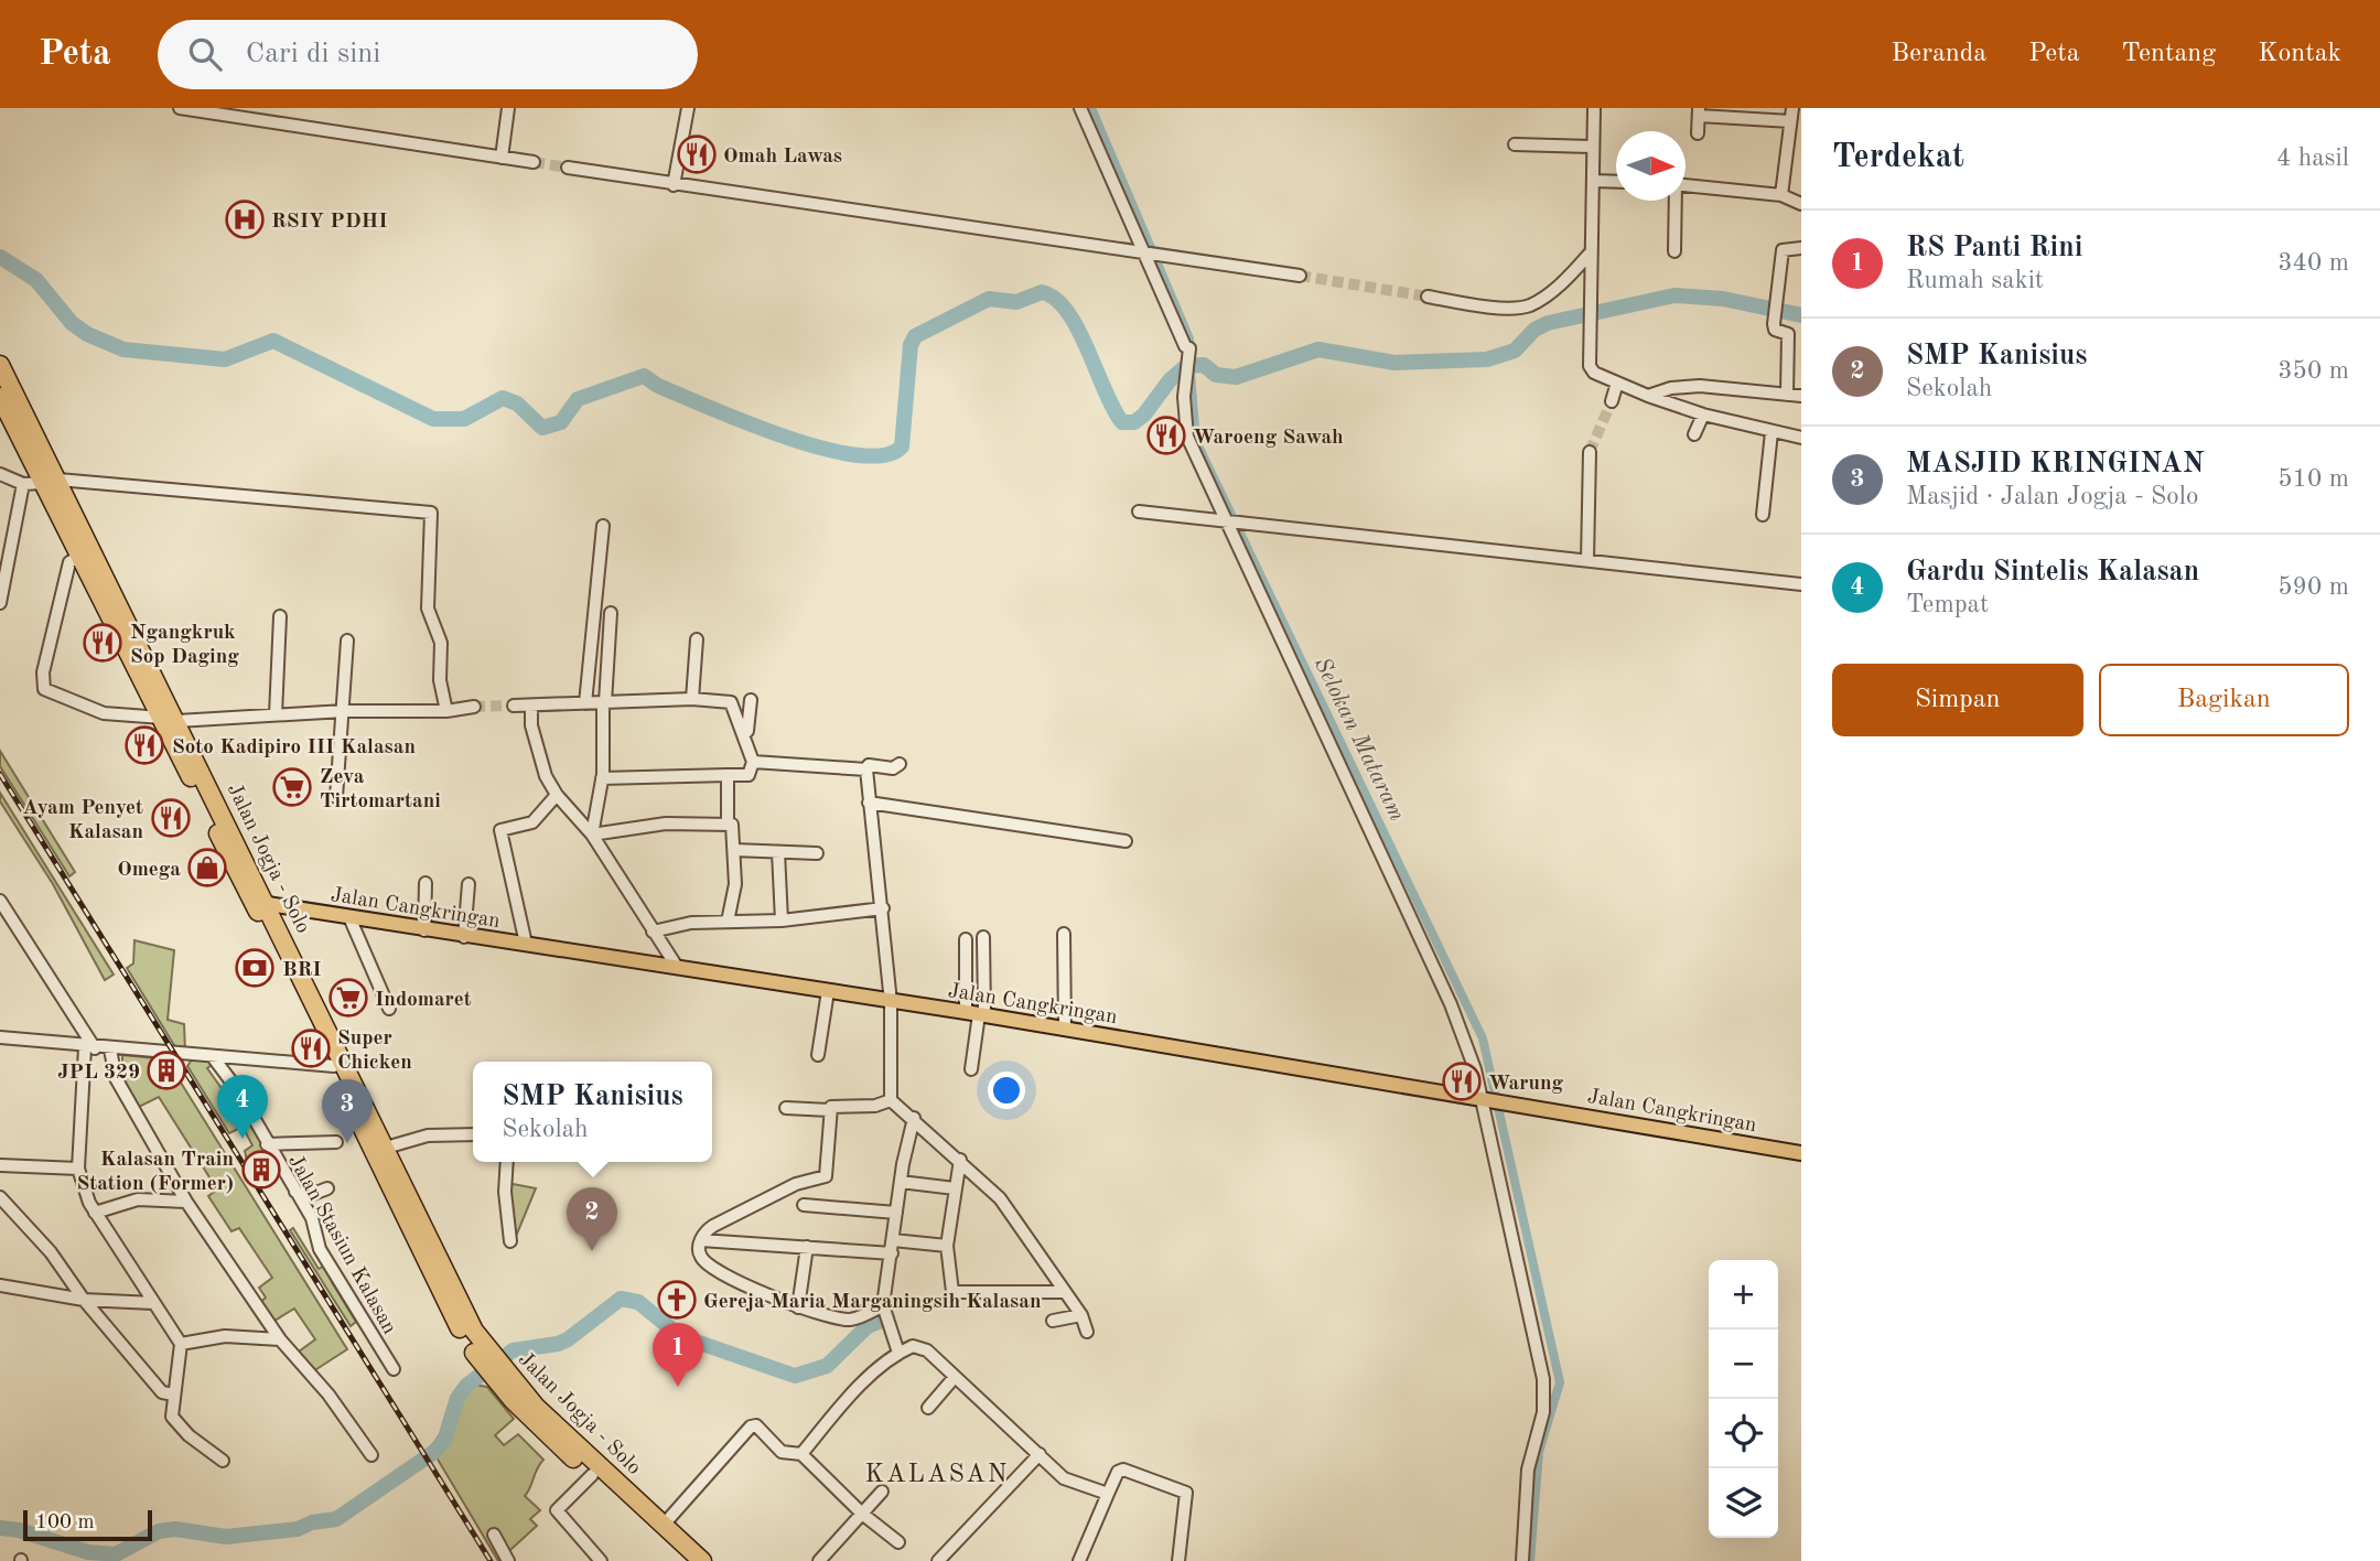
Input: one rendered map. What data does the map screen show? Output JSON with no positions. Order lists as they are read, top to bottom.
{
  "streets": {
    "highway": ["Jalan Jogja - Solo"],
    "main road": ["Jalan Cangkringan"],
    "street": ["Jalan Stasiun Kalasan"]
  },
  "crossings": [
    ["Jalan Jogja - Solo", "Jalan Cangkringan"]
  ],
  "districts": ["KALASAN"],
  "water": ["Selokan Mataram"],
  "places": {
    "restaurant": [
      "Omah Lawas",
      "Waroeng Sawah",
      "Ngangkruk Sop Daging",
      "Soto Kadipiro III Kalasan",
      "Ayam Penyet Kalasan",
      "Super Chicken",
      "Warung"
    ],
    "hospital": ["RSIY PDHI"],
    "supermarket": ["Zeva Tirtomartani", "Indomaret"],
    "shop": ["Omega"],
    "bank": ["BRI"],
    "building": ["JPL 329", "Kalasan Train Station (Former)"],
    "church": ["Gereja Maria Marganingsih Kalasan"]
  },
  "scale_bar": "100 m",
  "north": "right",
  "page": {
    "header": "Peta",
    "search": "Cari di sini",
    "nav": [
      "Beranda",
      "Peta",
      "Tentang",
      "Kontak"
    ],
    "heading": ["Terdekat", "4 hasil"],
    "list": [
      {
        "mark": "1",
        "name": "RS Panti Rini",
        "note": "Rumah sakit",
        "value": "340 m"
      },
      {
        "mark": "2",
        "name": "SMP Kanisius",
        "note": "Sekolah",
        "value": "350 m"
      },
      {
        "mark": "3",
        "name": "MASJID KRINGINAN",
        "note": "Masjid · Jalan Jogja - Solo",
        "value": "510 m"
      },
      {
        "mark": "4",
        "name": "Gardu Sintelis Kalasan",
        "note": "Tempat",
        "value": "590 m"
      }
    ],
    "buttons": ["Simpan", "Bagikan"],
    "popup": ["SMP Kanisius", "Sekolah"],
    "pins": [
      "4",
      "3",
      "2",
      "1"
    ],
    "map_buttons": ["+", "−"],
    "scale": "100 m"
  }
}
